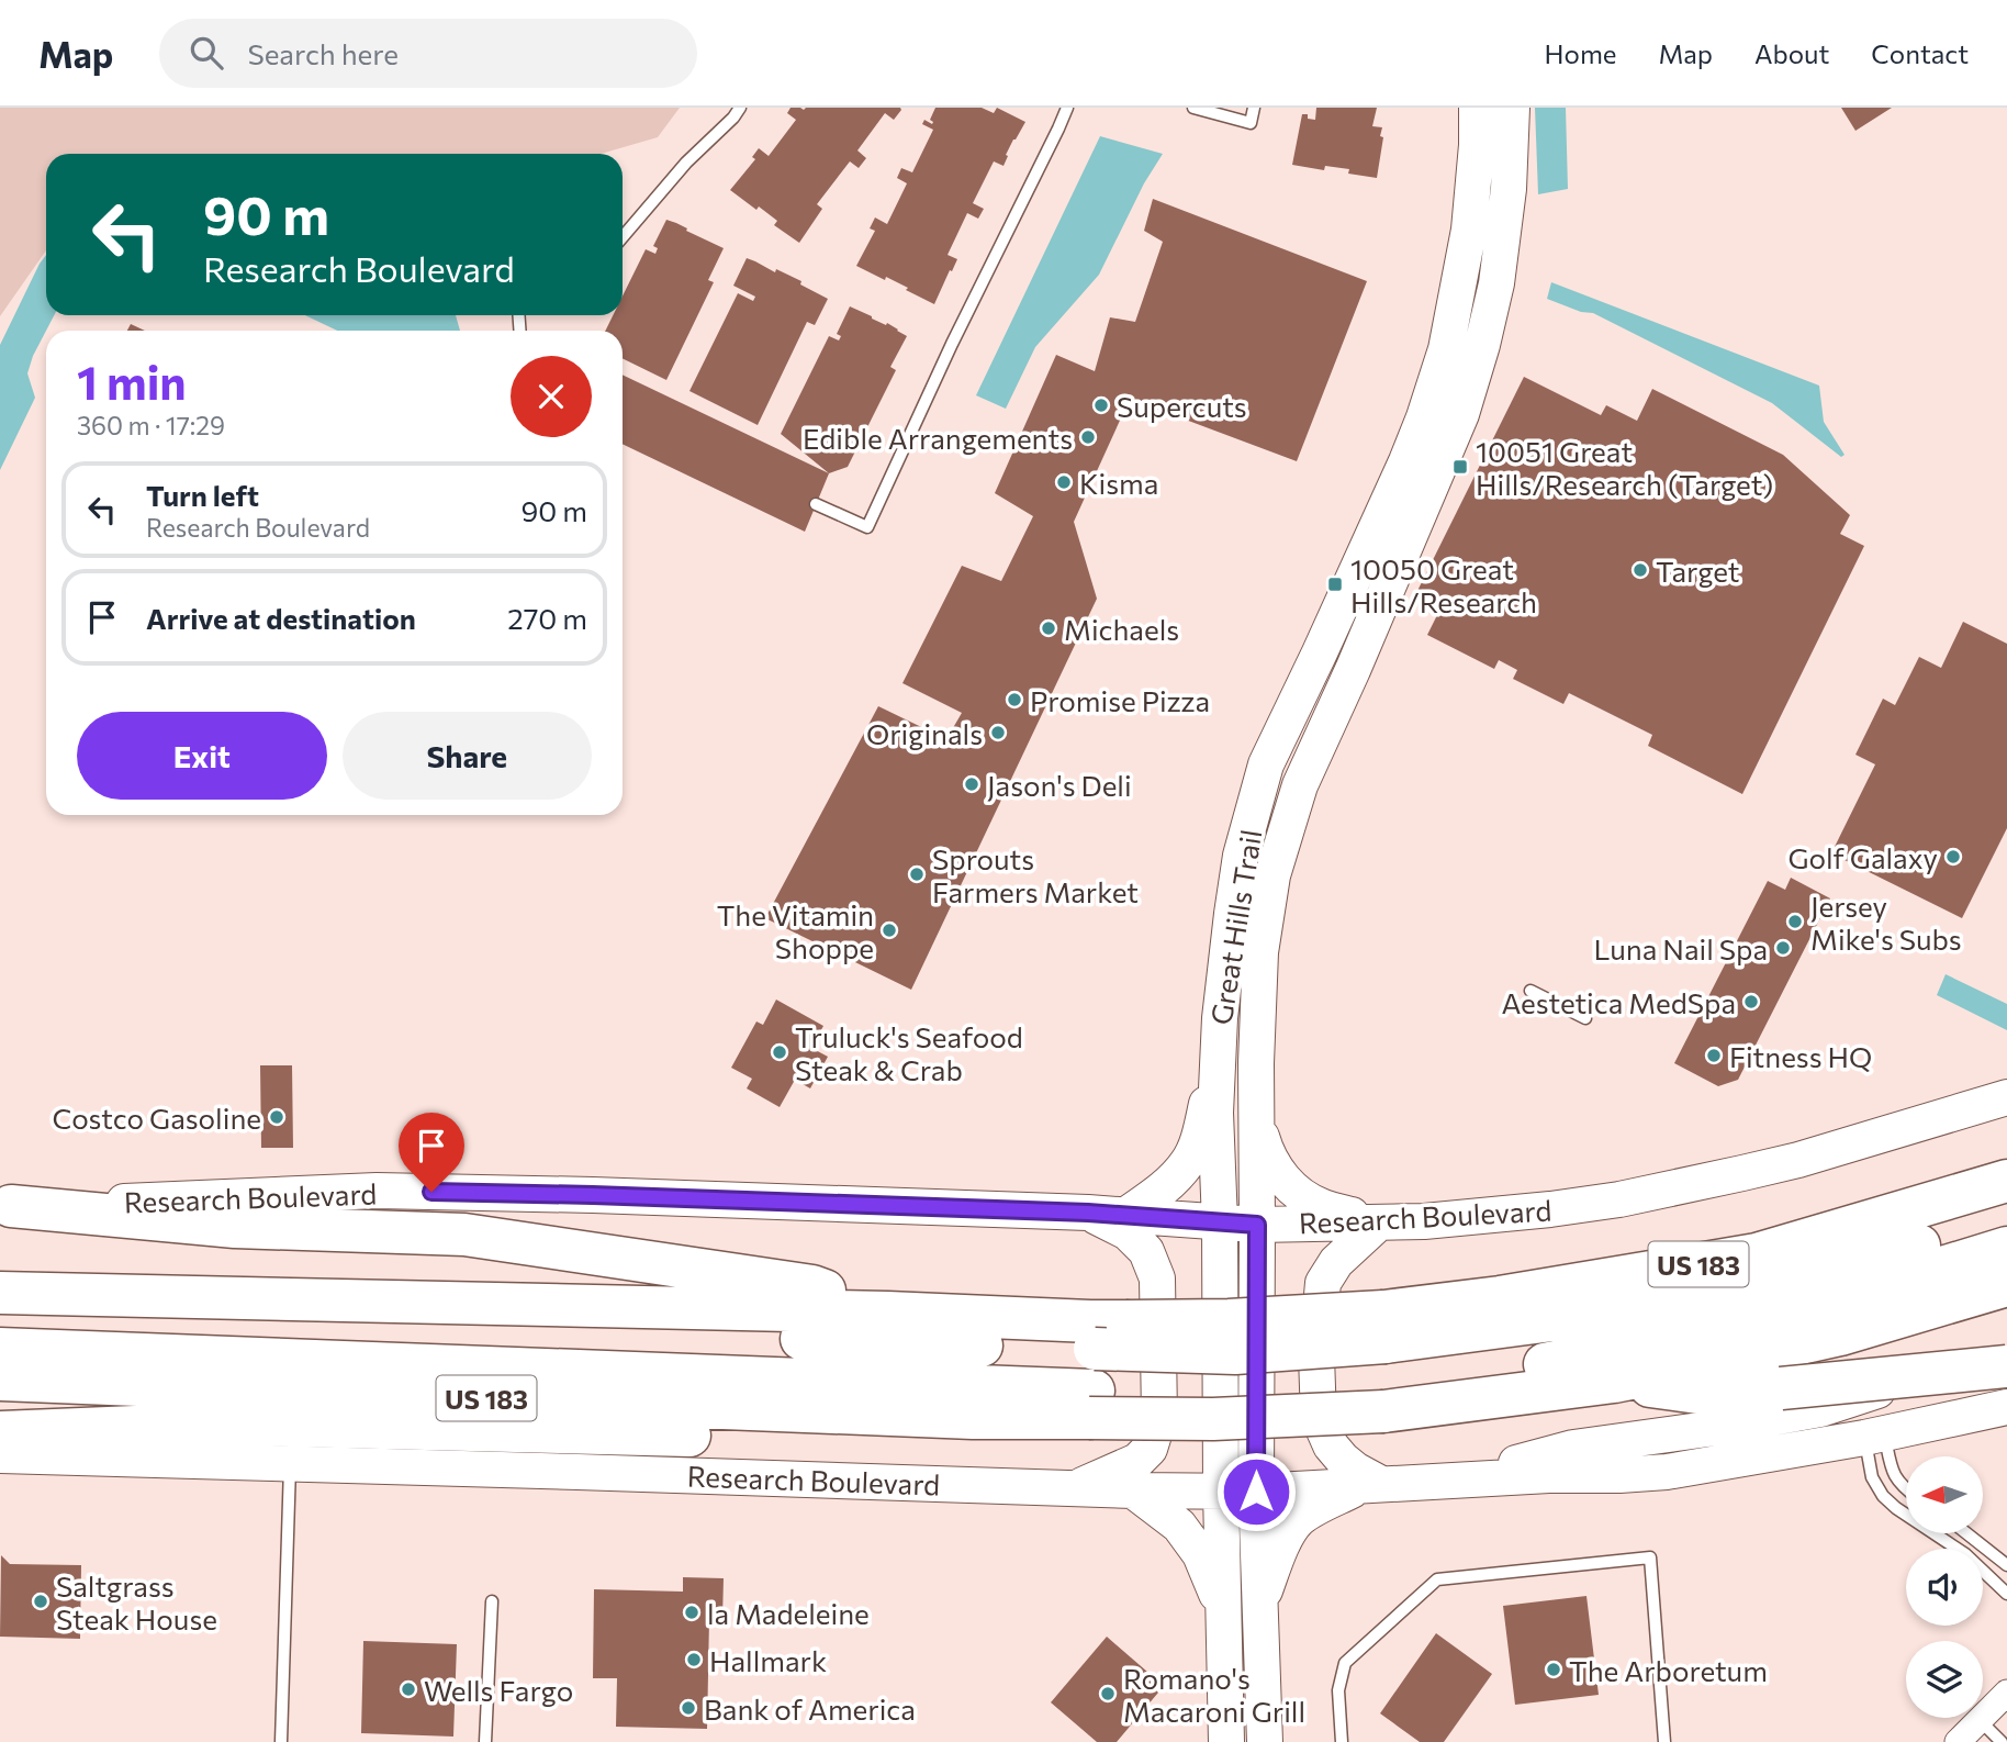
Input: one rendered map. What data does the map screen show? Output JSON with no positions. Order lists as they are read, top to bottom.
{
  "streets": {
    "highway": ["US 183"],
    "main road": ["Great Hills Trail", "Research Boulevard"]
  },
  "crossings": [
    ["Great Hills Trail", "Research Boulevard"]
  ],
  "places": {
    "other": [
      "Supercuts",
      "Edible Arrangements",
      "Kisma",
      "Target",
      "Michaels",
      "Promise Pizza",
      "Originals",
      "Jason's Deli",
      "Golf Galaxy",
      "Sprouts Farmers Market",
      "Jersey Mike's Subs",
      "The Vitamin Shoppe",
      "Luna Nail Spa",
      "Aestetica MedSpa",
      "Truluck's Seafood Steak & Crab",
      "Fitness HQ",
      "Costco Gasoline",
      "Saltgrass Steak House",
      "la Madeleine",
      "Hallmark",
      "The Arboretum",
      "Wells Fargo",
      "Romano's Macaroni Grill",
      "Bank of America"
    ],
    "transit": ["10051 Great Hills/Research (Target)", "10050 Great Hills/Research"]
  },
  "north": "left",
  "page": {
    "header": "Map",
    "search": "Search here",
    "nav": [
      "Home",
      "Map",
      "About",
      "Contact"
    ],
    "turn": ["90 m", "Research Boulevard"],
    "heading": ["1 min", "360 m · 17:29"],
    "list": [
      {
        "name": "Turn left",
        "note": "Research Boulevard",
        "value": "90 m"
      },
      {
        "name": "Arrive at destination",
        "value": "270 m"
      }
    ],
    "buttons": ["Exit", "Share"]
  }
}
